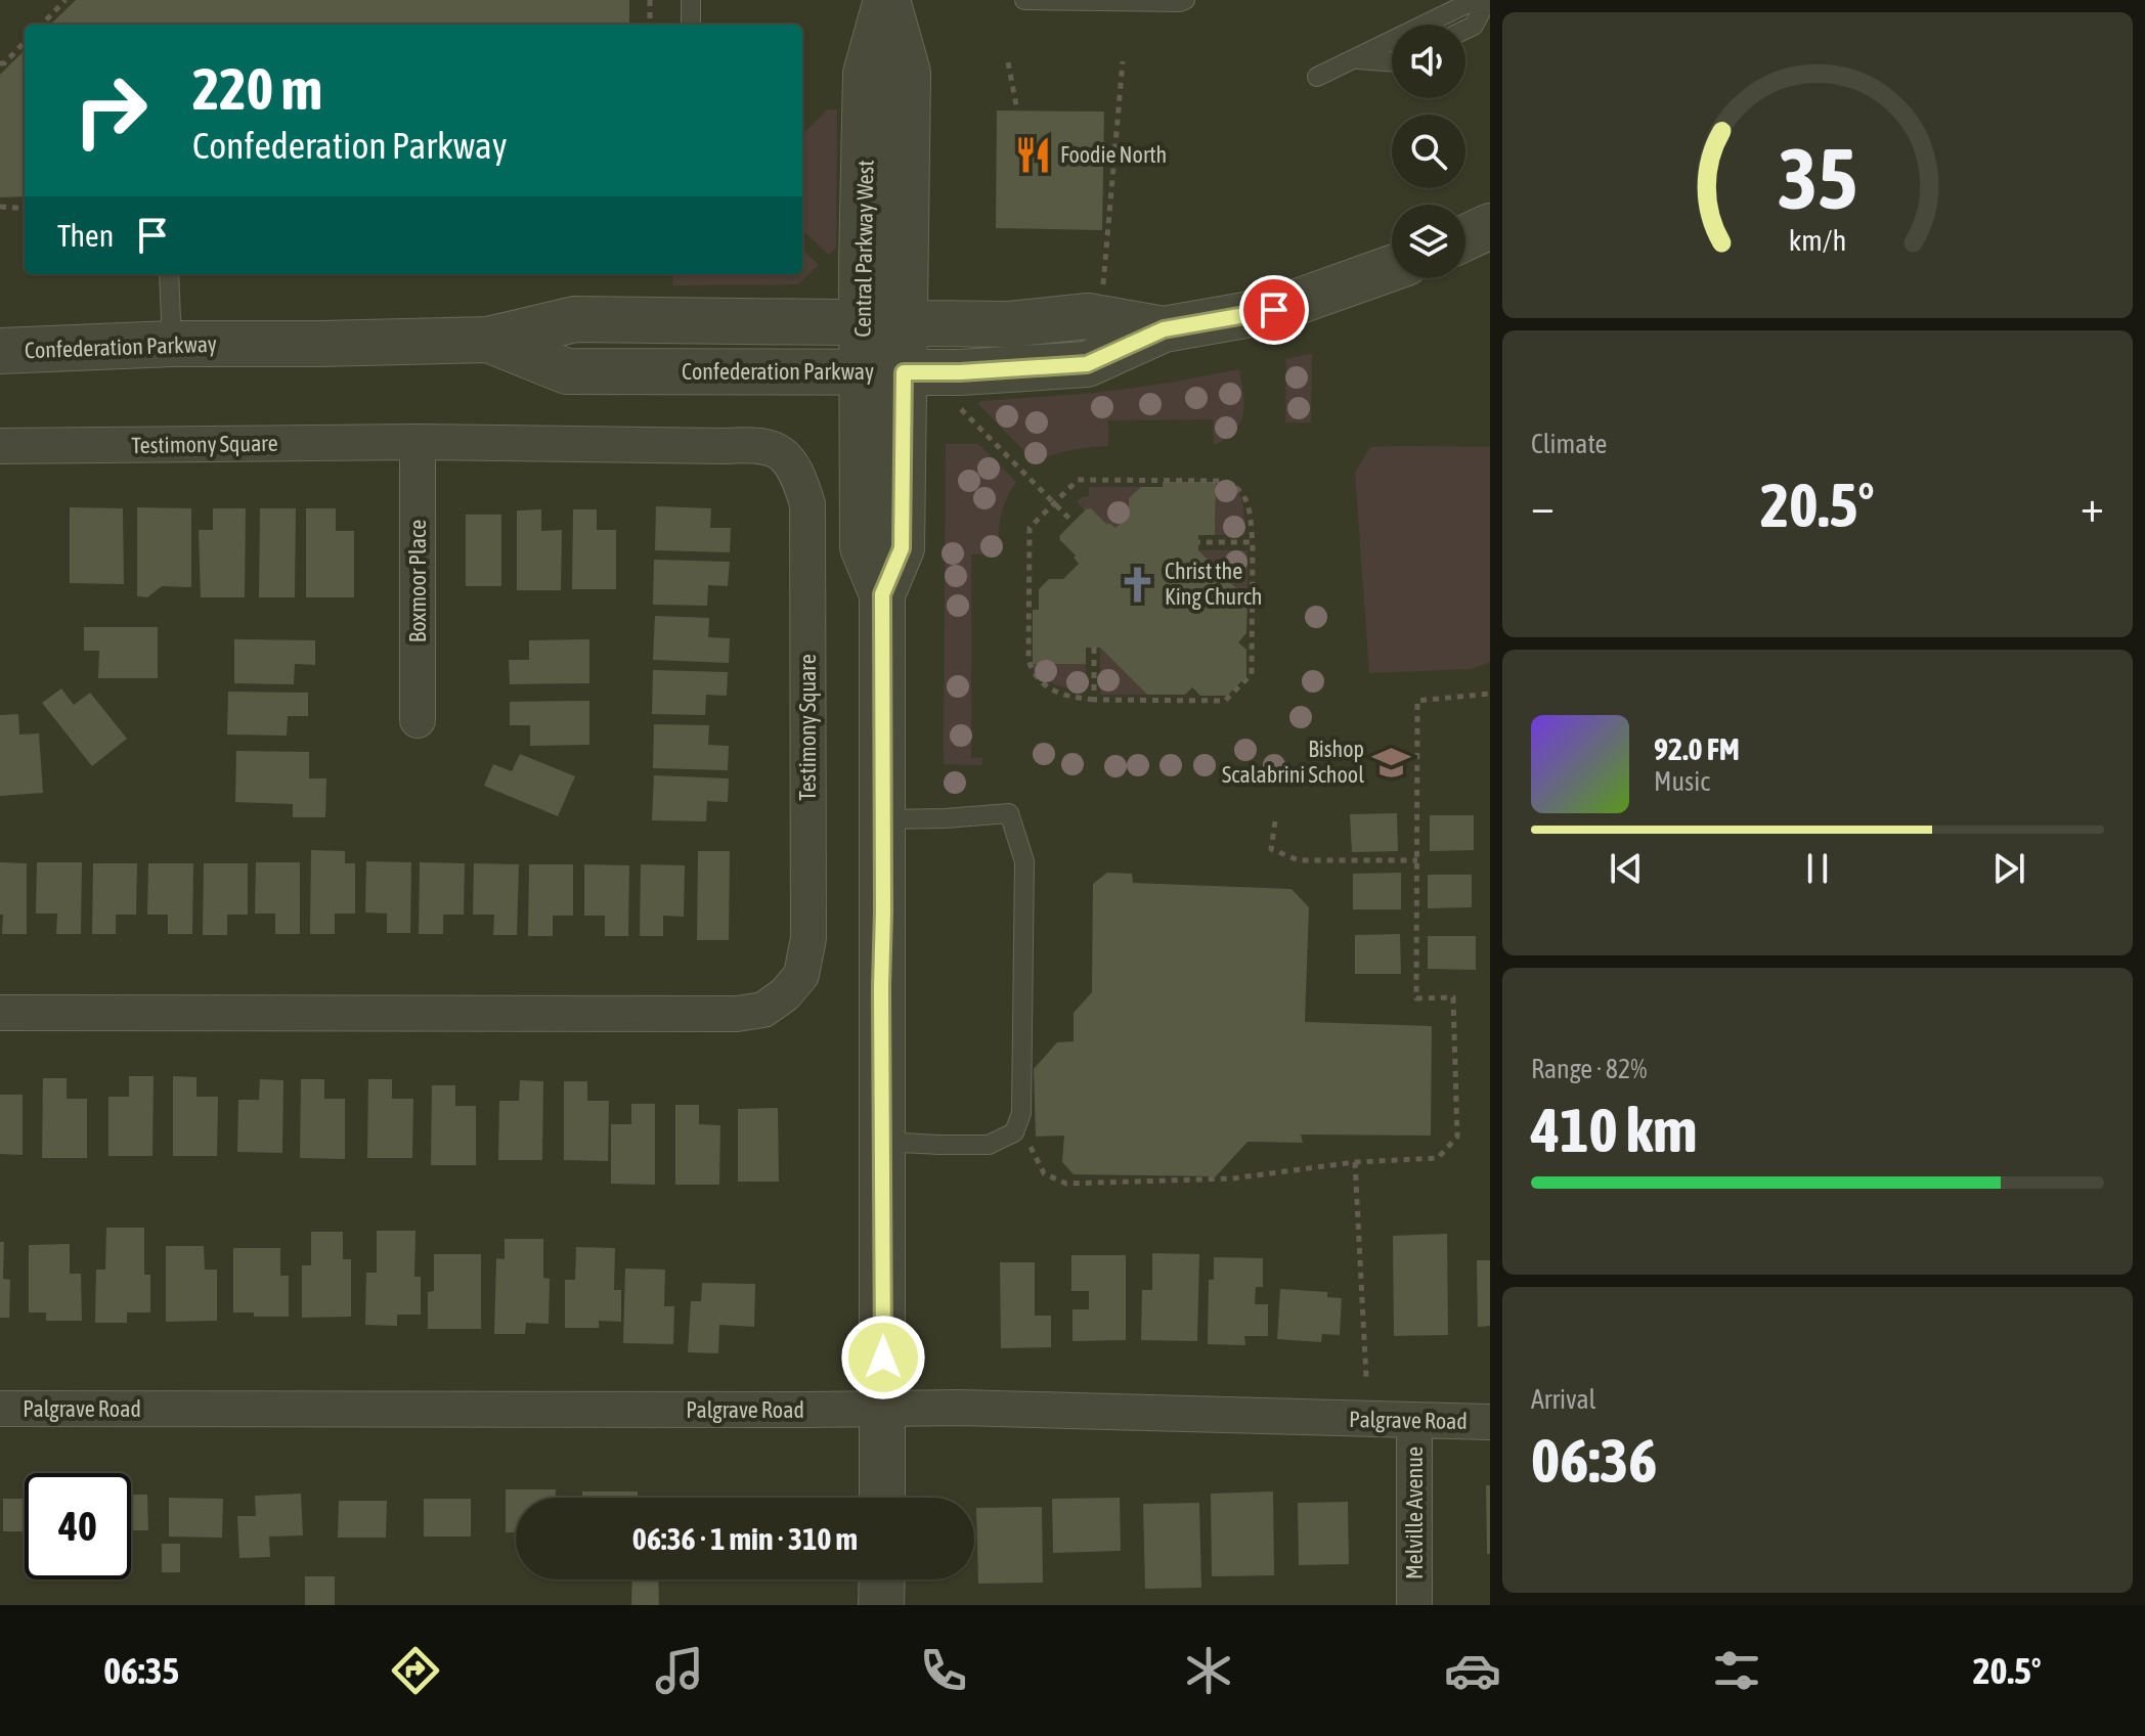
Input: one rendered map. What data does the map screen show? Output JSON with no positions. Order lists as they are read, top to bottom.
{
  "streets": {
    "street": [
      "Central Parkway West",
      "Confederation Parkway",
      "Testimony Square",
      "Boxmoor Place",
      "Palgrave Road",
      "Melville Avenue"
    ]
  },
  "crossings": [
    ["Central Parkway West", "Confederation Parkway"],
    ["Central Parkway West", "Palgrave Road"],
    ["Testimony Square", "Boxmoor Place"],
    ["Palgrave Road", "Melville Avenue"]
  ],
  "places": {
    "restaurant": ["Foodie North"],
    "church": ["Christ the King Church"],
    "school or university": ["Bishop Scalabrini School"]
  },
  "page": {
    "turn": ["220 m", "Confederation Parkway"],
    "then": "Then",
    "tile": [
      "Climate",
      ["Range · 82%", "410 km"],
      ["Arrival", "06:36"]
    ],
    "heat": ["−", "20.5°", "+"],
    "song": ["92.0 FM", "Music"],
    "limit": "40",
    "trip": "06:36 · 1 min · 310 m",
    "tabs": ["06:35", "20.5°"],
    "gauge": ["35", "km/h"]
  }
}
